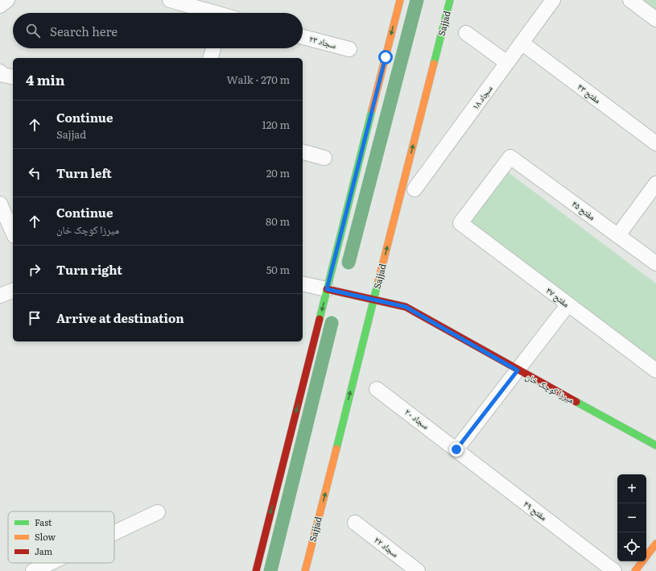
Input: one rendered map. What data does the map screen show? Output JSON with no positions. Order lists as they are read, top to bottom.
{
  "streets": {
    "main road": ["Sajjad", "میرزا کوچک خان"],
    "street": [
      "سجاد ۲۳",
      "مفتح ۴۳",
      "سجاد ۱۸",
      "مفتح ۴۵",
      "مفتح ۴۷",
      "سجاد ۲۰",
      "مفتح ۴۹",
      "سجاد ۲۲"
    ]
  },
  "crossings": [
    ["Sajjad", "میرزا کوچک خان"],
    ["مفتح ۴۳", "سجاد ۱۸"],
    ["مفتح ۴۵", "مفتح ۴۷"],
    ["سجاد ۲۰", "مفتح ۴۹"]
  ],
  "legend": ["Fast", "Slow", "Jam"],
  "page": {
    "search": "Search here",
    "heading": ["4 min", "Walk · 270 m"],
    "list": [
      ["Continue", "Sajjad", "120 m"],
      ["Turn left", "20 m"],
      ["Continue", "میرزا کوچک خان", "80 m"],
      ["Turn right", "50 m"],
      "Arrive at destination"
    ],
    "map_buttons": ["+", "−"]
  }
}
